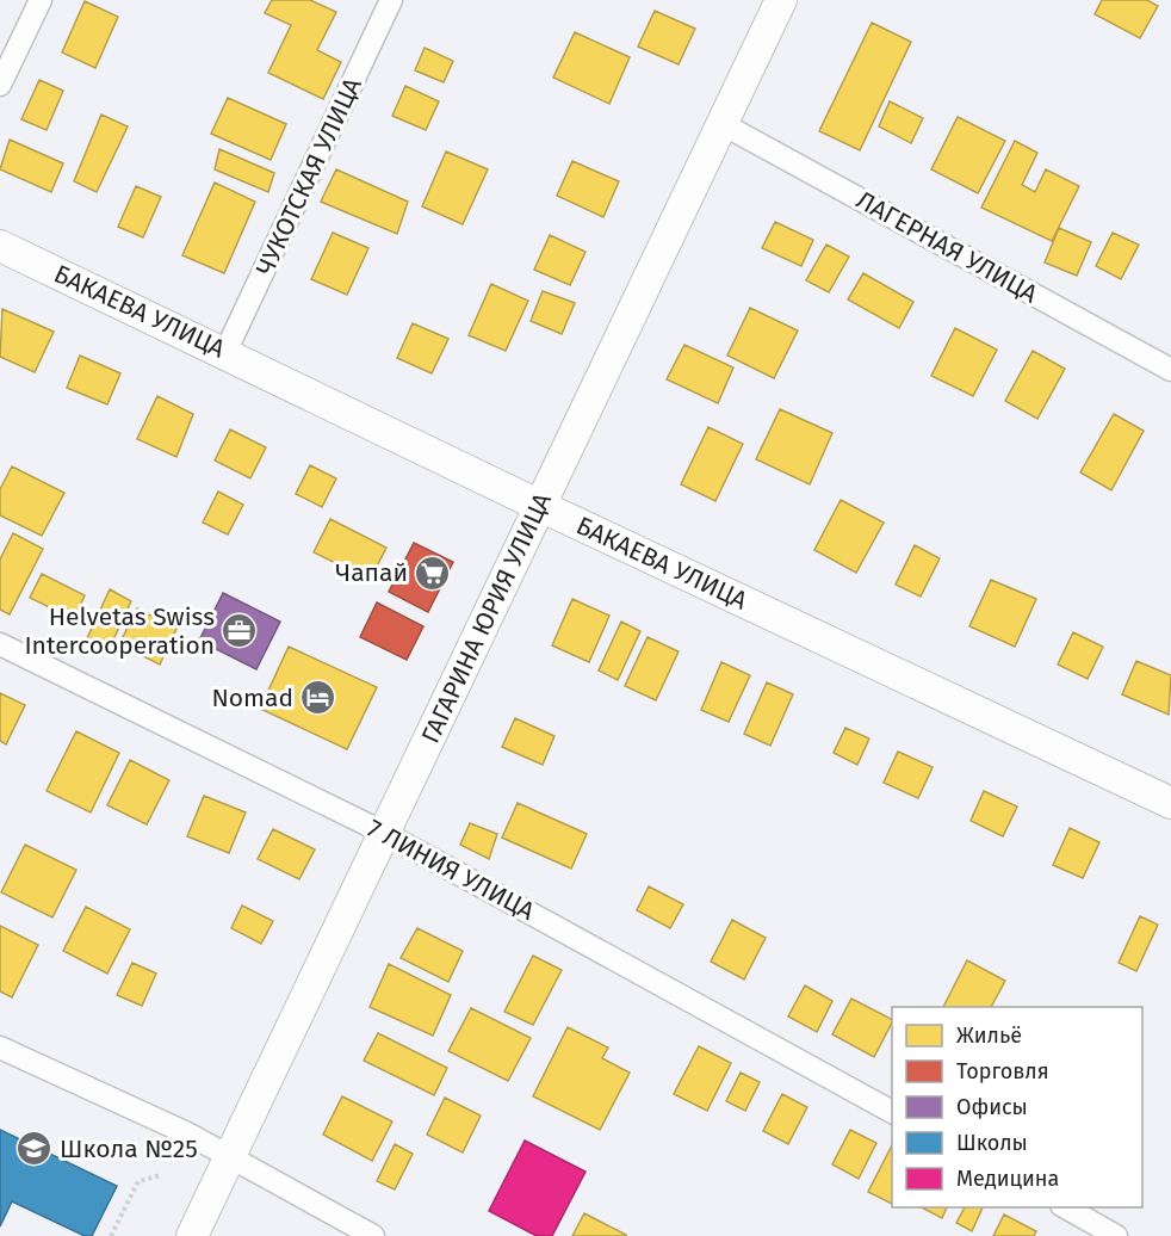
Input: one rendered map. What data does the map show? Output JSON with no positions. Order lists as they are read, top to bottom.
{
  "streets": {
    "main road": ["БАКАЕВА УЛИЦА", "ГАГАРИНА ЮРИЯ УЛИЦА"],
    "street": ["ЧУКОТСКАЯ УЛИЦА", "ЛАГЕРНАЯ УЛИЦА", "7 ЛИНИЯ УЛИЦА"]
  },
  "crossings": [
    ["ЧУКОТСКАЯ УЛИЦА", "БАКАЕВА УЛИЦА"],
    ["ЛАГЕРНАЯ УЛИЦА", "ГАГАРИНА ЮРИЯ УЛИЦА"],
    ["БАКАЕВА УЛИЦА", "ГАГАРИНА ЮРИЯ УЛИЦА"],
    ["ГАГАРИНА ЮРИЯ УЛИЦА", "7 ЛИНИЯ УЛИЦА"]
  ],
  "places": {
    "supermarket": ["Чапай"],
    "office": ["Helvetas Swiss Intercooperation"],
    "hotel": ["Nomad"],
    "school or university": ["Школа №25"]
  },
  "legend": [
    "Жильё",
    "Торговля",
    "Офисы",
    "Школы",
    "Медицина"
  ]
}
